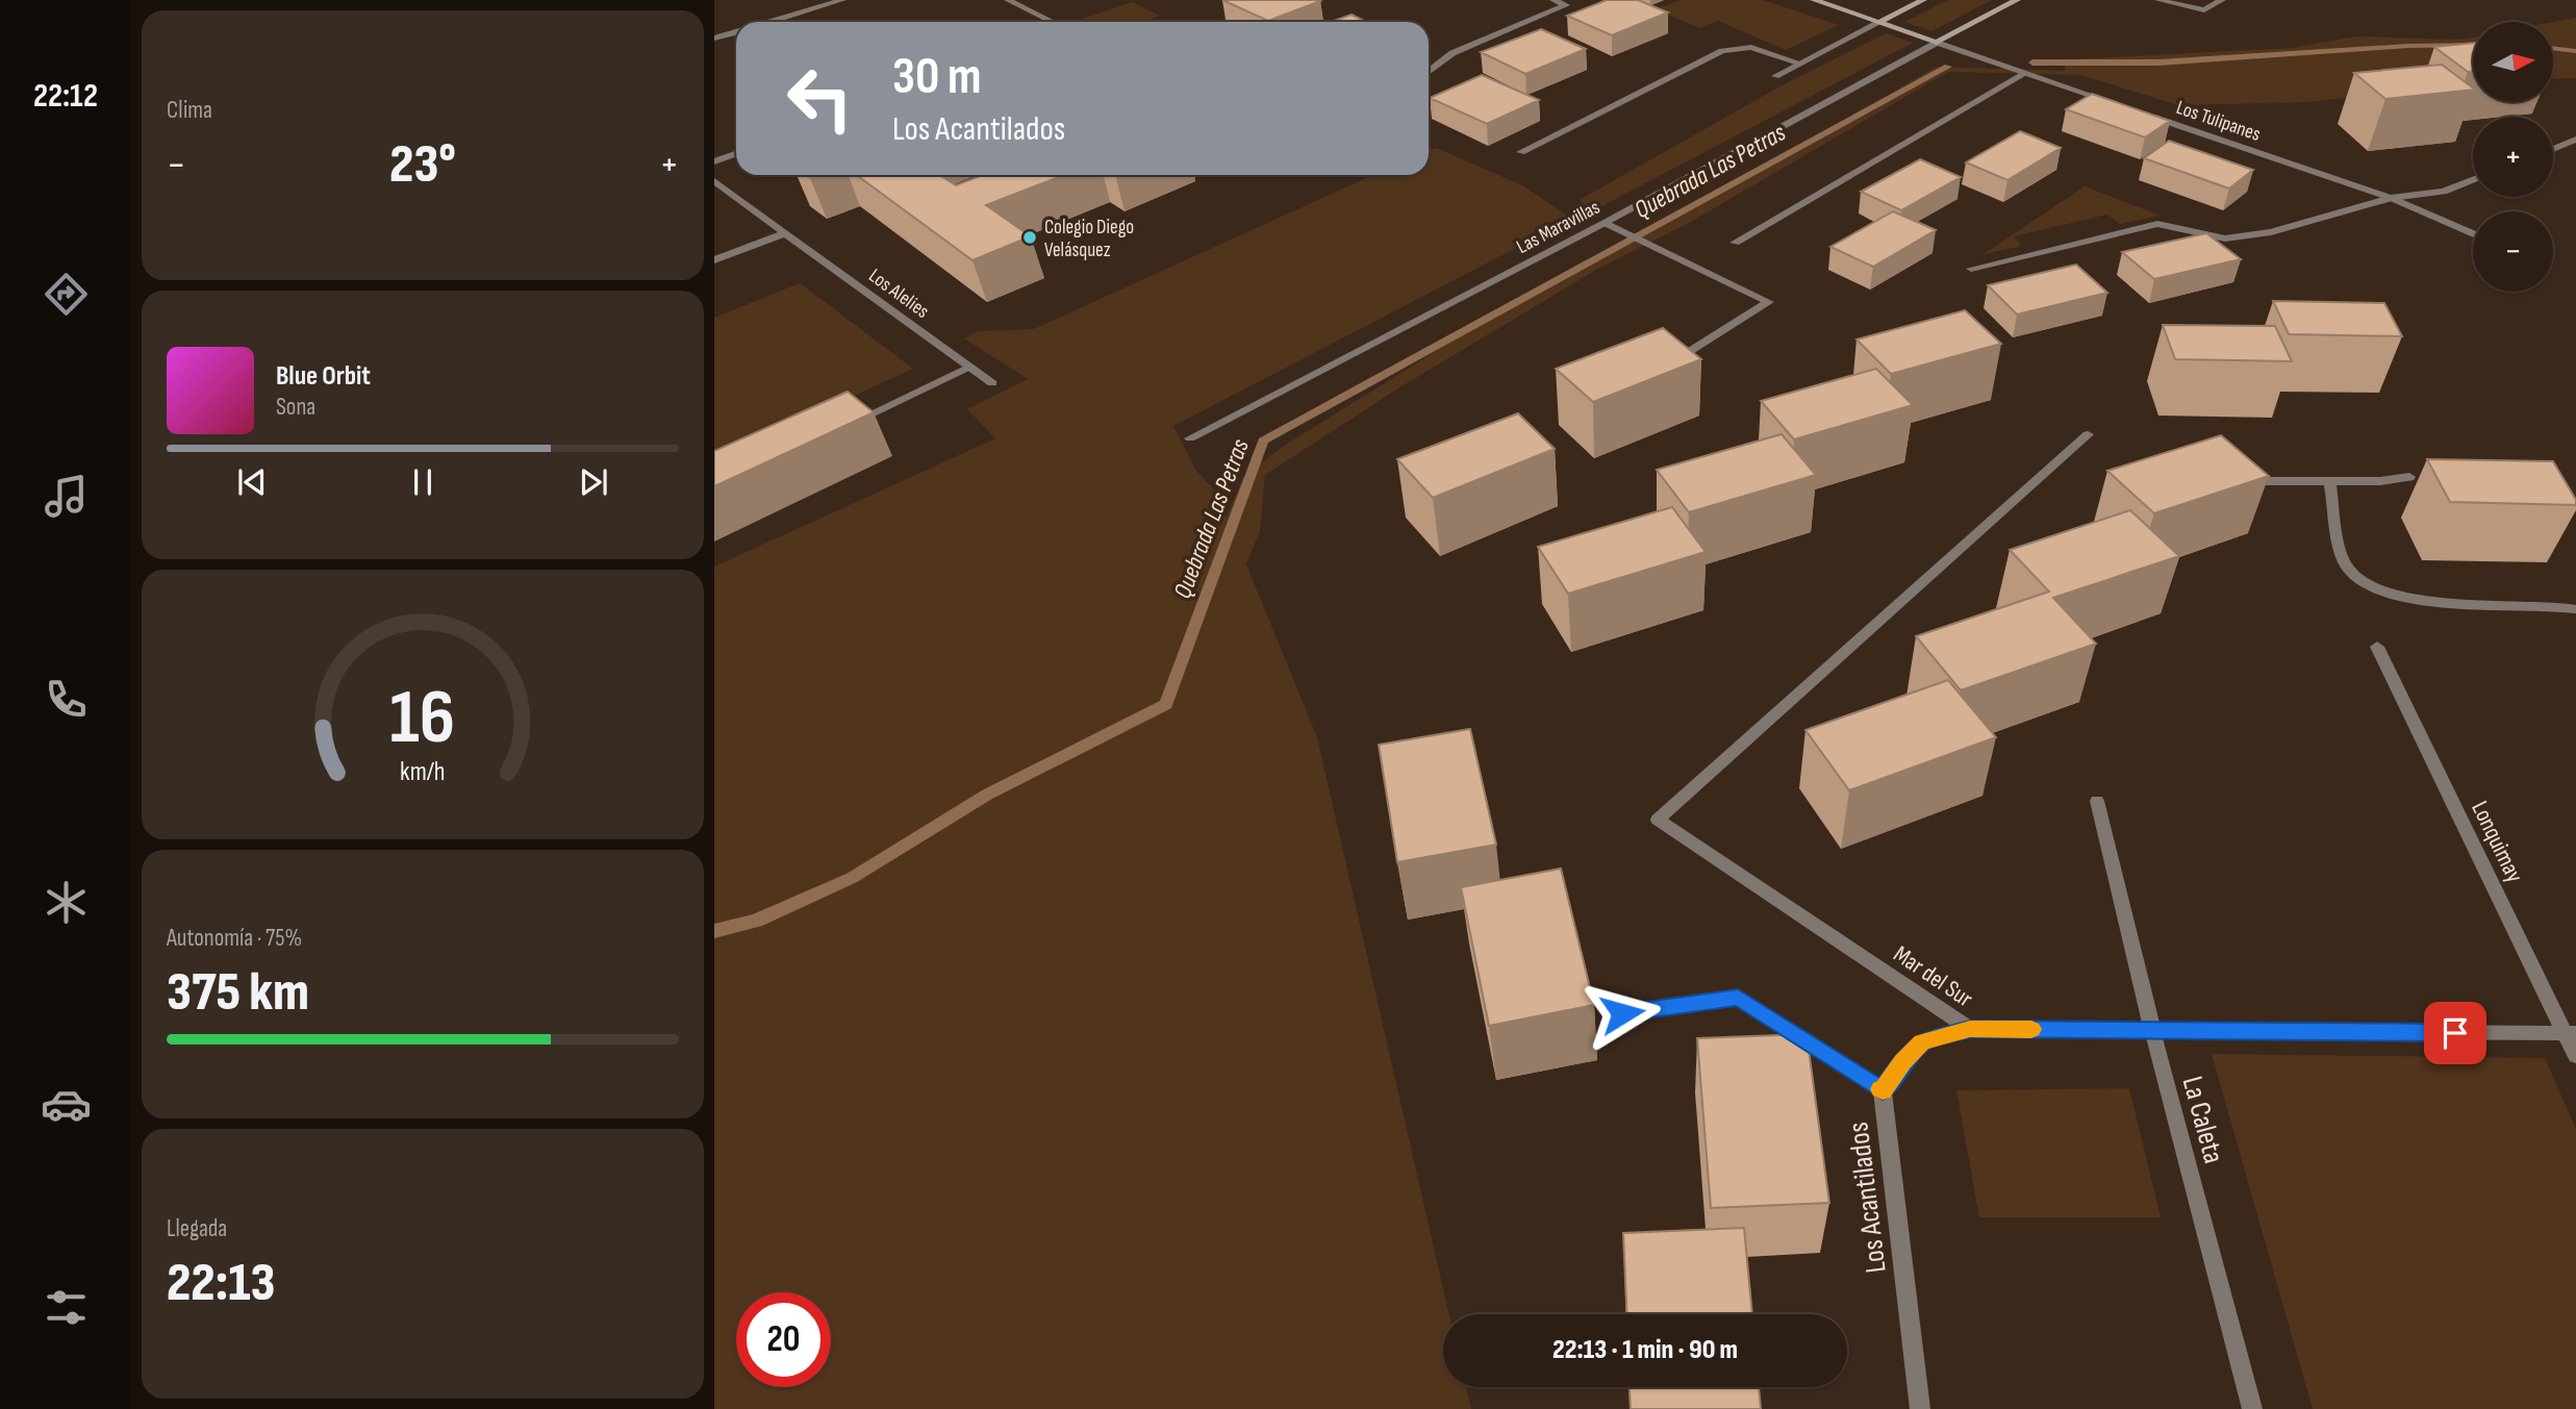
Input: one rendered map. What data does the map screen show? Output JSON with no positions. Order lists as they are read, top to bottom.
{
  "streets": {
    "street": [
      "Los Tulipanes",
      "Las Maravillas",
      "Los Alelies",
      "Lonquimay",
      "Mar del Sur",
      "La Caleta",
      "Los Acantilados"
    ]
  },
  "crossings": [
    ["Lonquimay", "Mar del Sur"],
    ["Mar del Sur", "La Caleta"],
    ["Mar del Sur", "Los Acantilados"]
  ],
  "water": ["Quebrada Las Petras"],
  "places": ["Colegio Diego Velásquez"],
  "north": "right",
  "page": {
    "tabs": "22:12",
    "tile": [
      "Clima",
      ["Autonomía · 75%", "375 km"],
      ["Llegada", "22:13"]
    ],
    "map_buttons": ["+", "−"],
    "turn": ["30 m", "Los Acantilados"],
    "heat": ["−", "23°", "+"],
    "song": ["Blue Orbit", "Sona"],
    "limit": "20",
    "trip": "22:13 · 1 min · 90 m",
    "gauge": ["16", "km/h"]
  }
}
